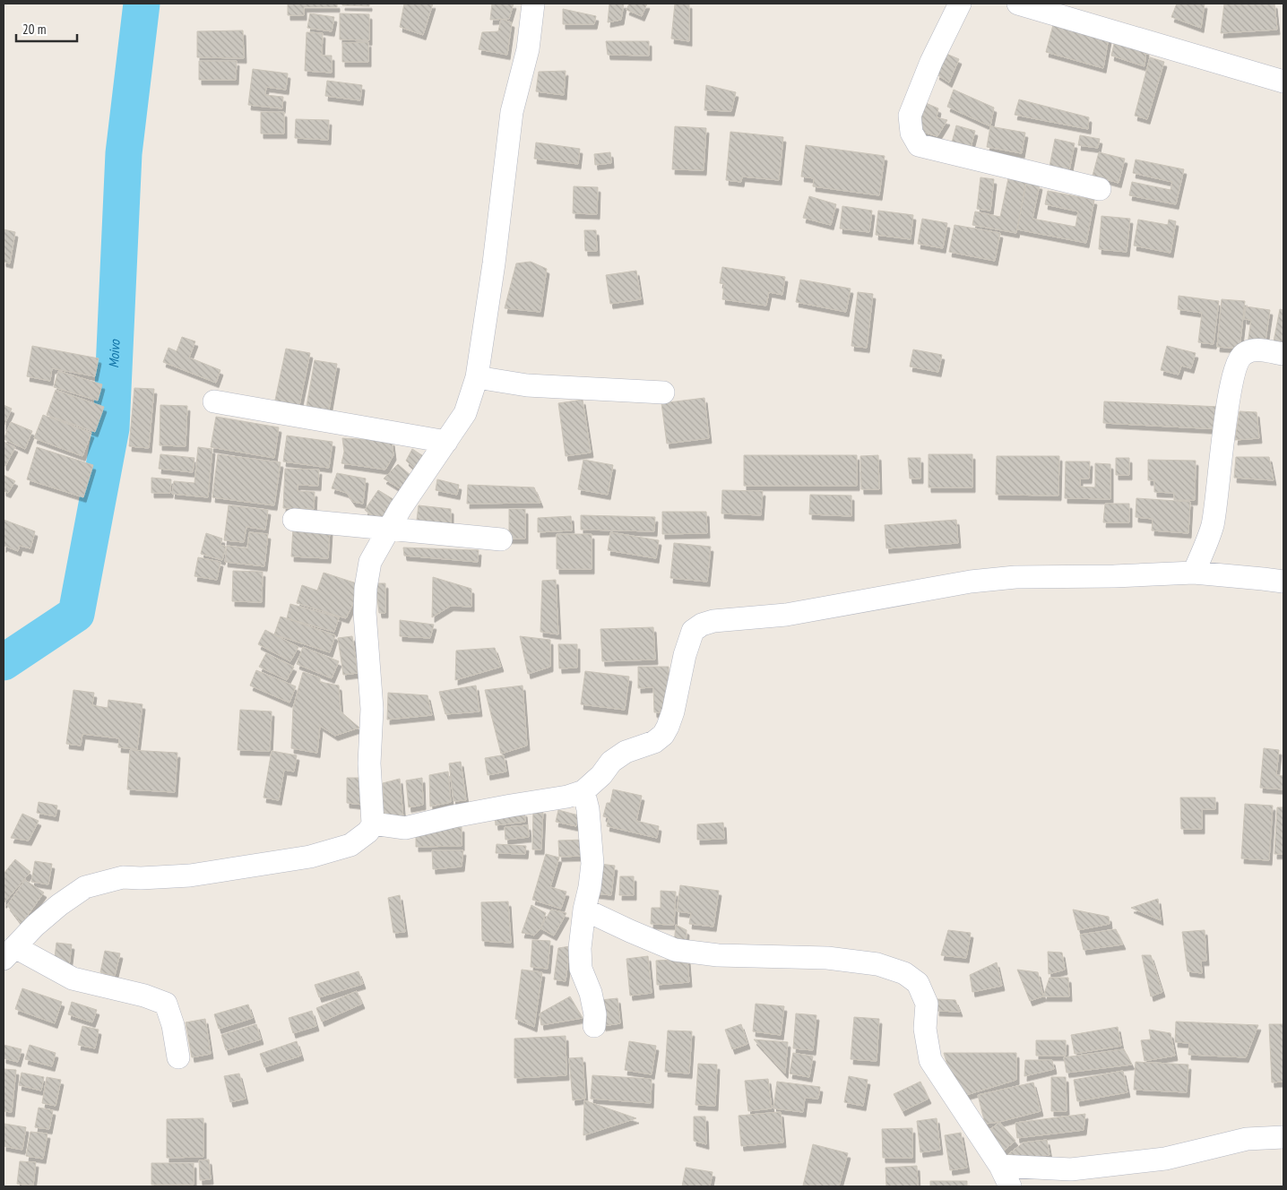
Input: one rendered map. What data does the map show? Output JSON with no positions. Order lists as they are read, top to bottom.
{
  "water": ["Moivo"],
  "scale_bar": "20 m"
}
